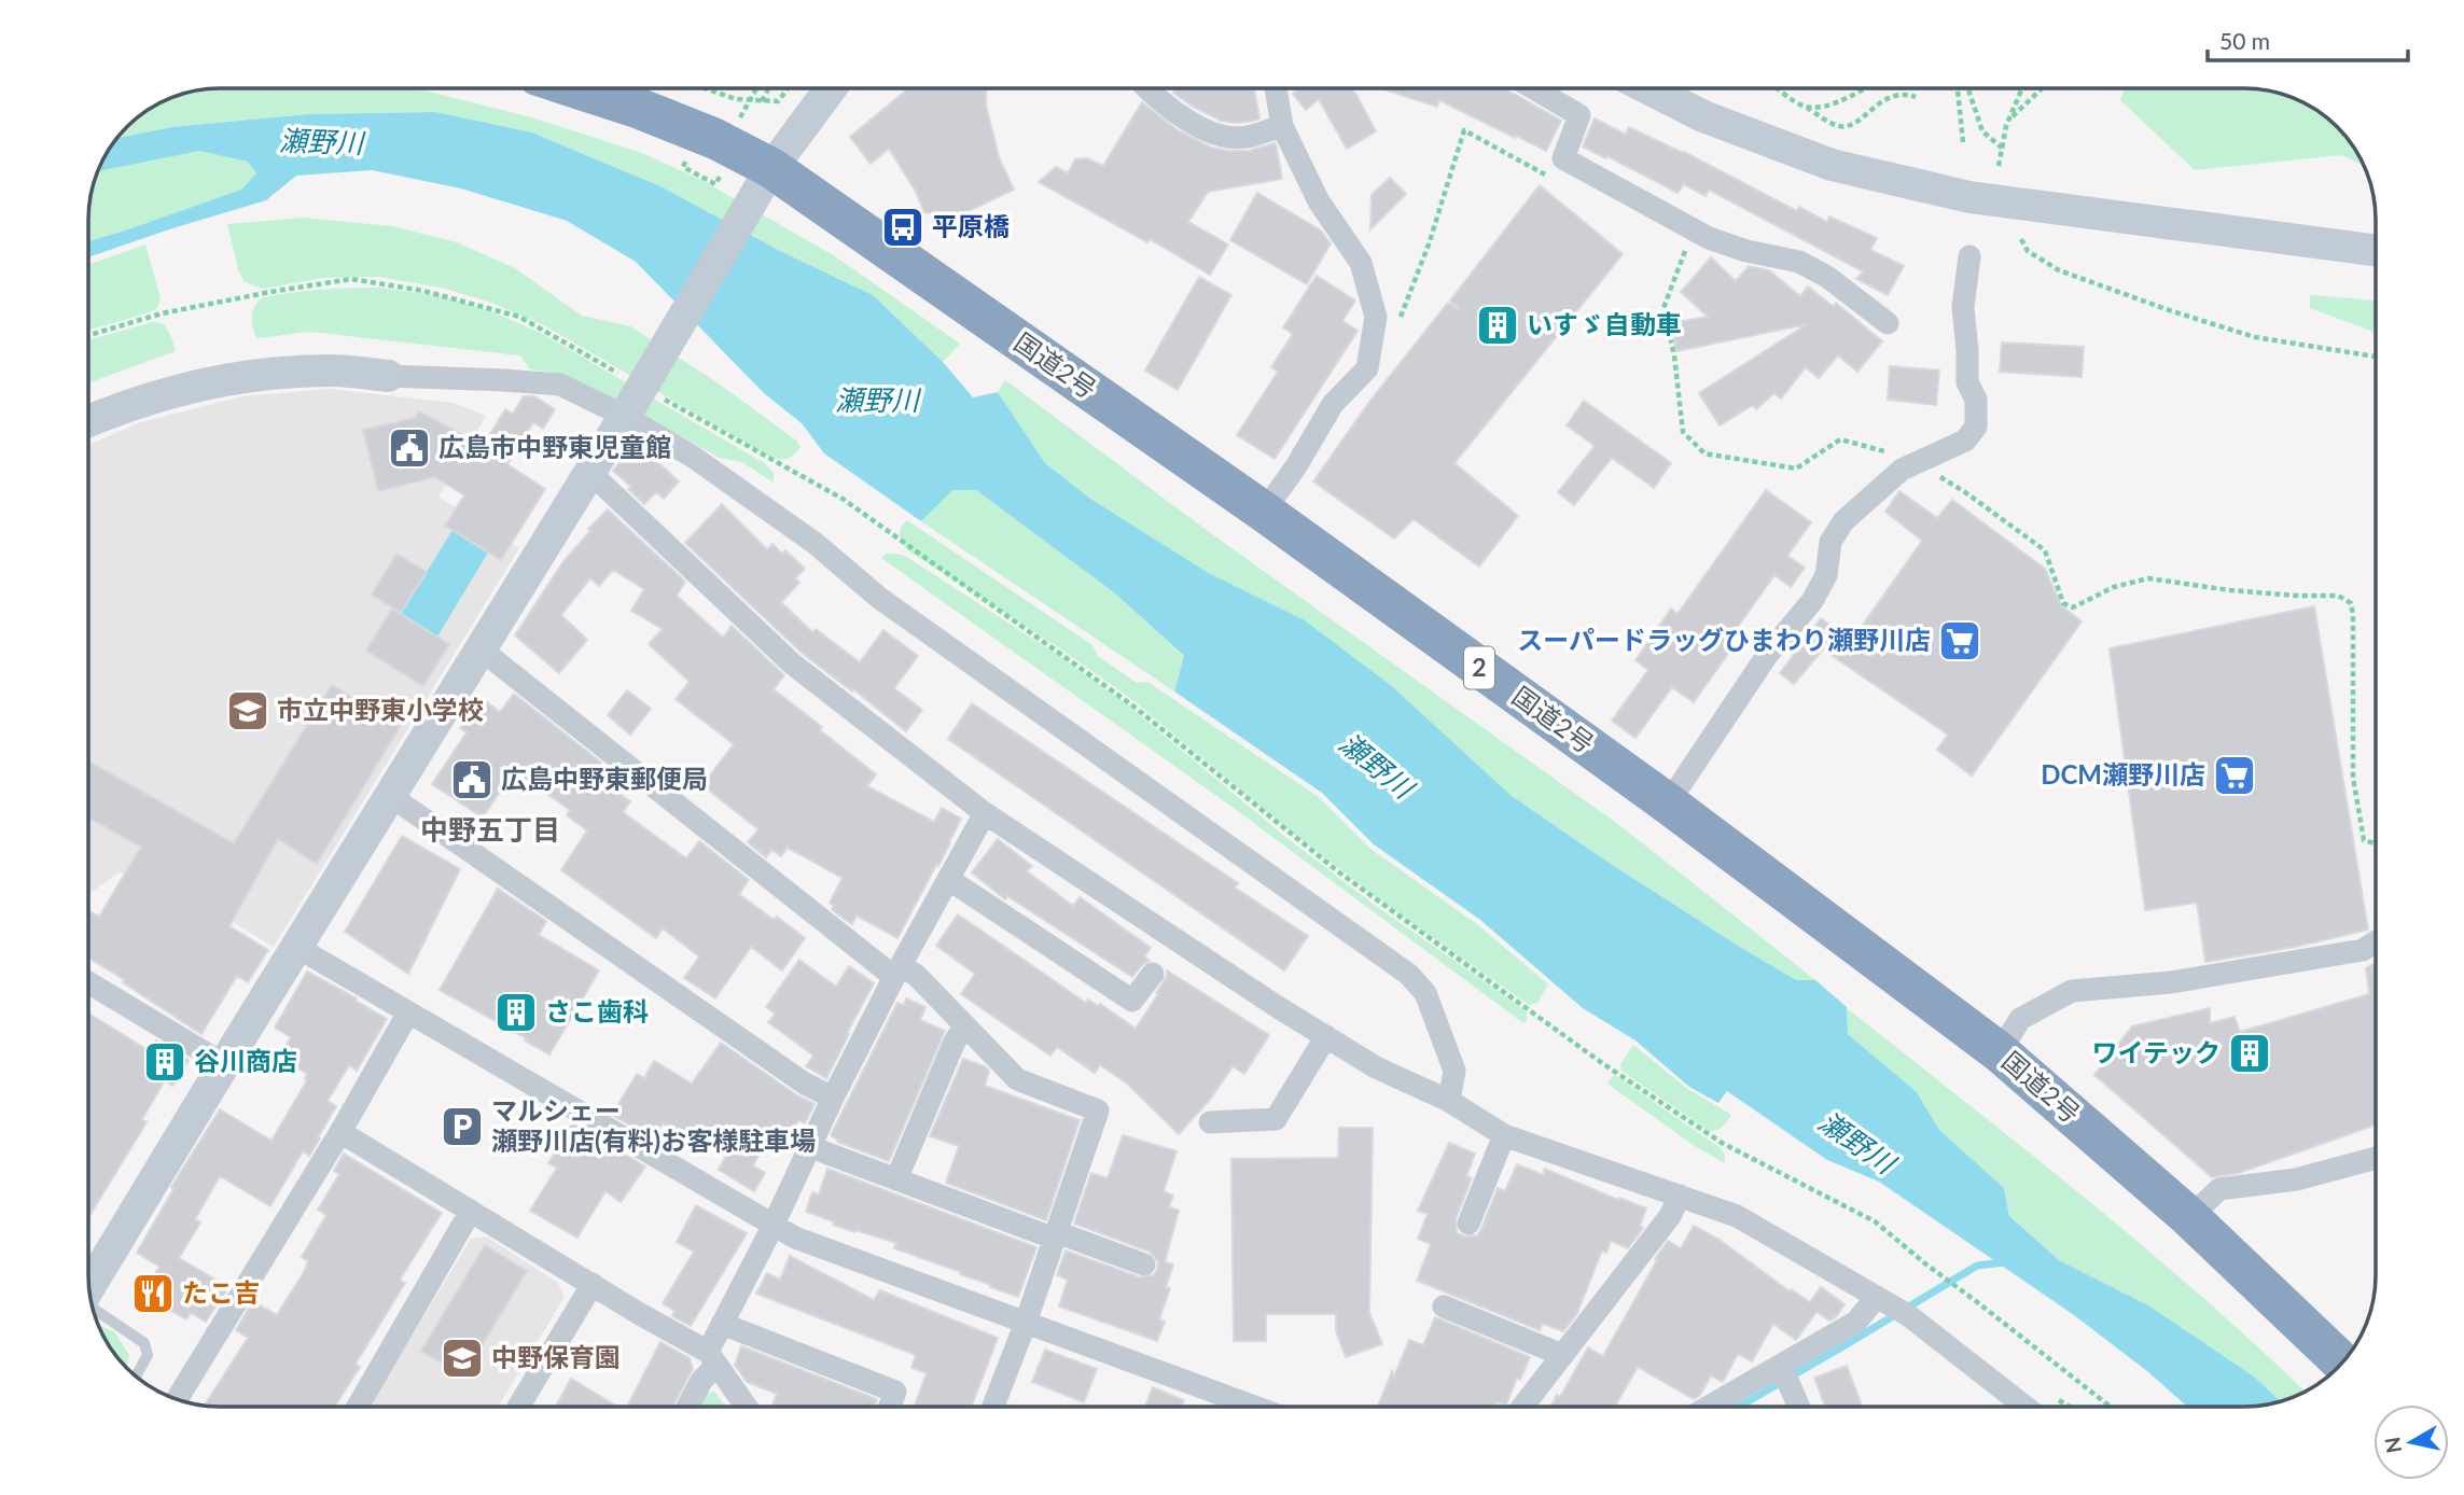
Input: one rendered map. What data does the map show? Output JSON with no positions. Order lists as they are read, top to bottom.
{
  "streets": {
    "highway": ["国道2号", "2"]
  },
  "districts": ["中野五丁目"],
  "water": ["瀬野川"],
  "places": {
    "bus stop": ["平原橋"],
    "building": [
      "いすゞ自動車",
      "さこ歯科",
      "ワイテック",
      "谷川商店"
    ],
    "public building": ["広島市中野東児童館", "広島中野東郵便局"],
    "supermarket": ["スーパードラッグひまわり瀬野川店", "DCM瀬野川店"],
    "school or university": ["市立中野東小学校", "中野保育園"],
    "parking": ["マルシェー 瀬野川店(有料)お客様駐車場"],
    "restaurant": ["たこ吉"]
  },
  "scale_bar": "50 m",
  "north": "left"
}
